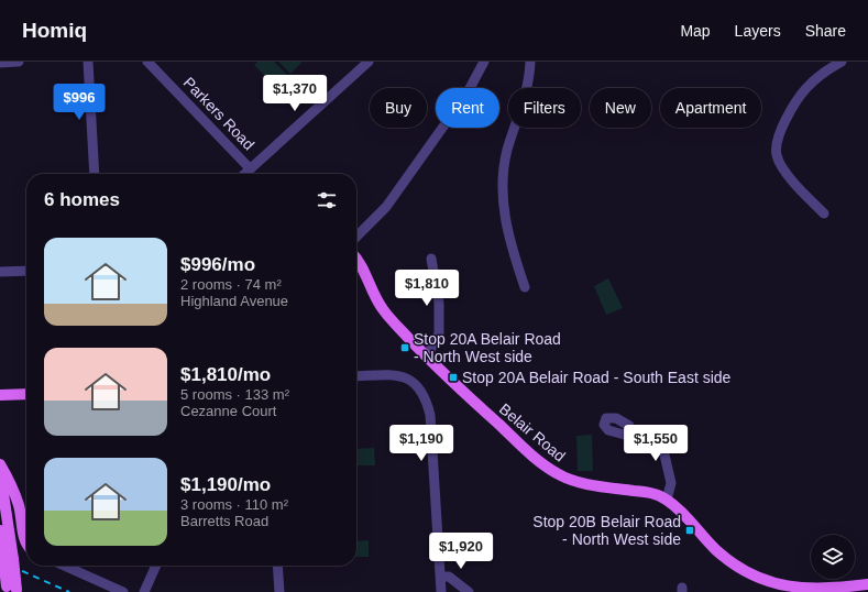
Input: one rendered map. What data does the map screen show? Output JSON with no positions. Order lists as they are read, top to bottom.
{
  "streets": {
    "main road": ["Belair Road"],
    "street": ["Parkers Road"]
  },
  "places": {
    "transit": ["Stop 20A Belair Road - North West side", "Stop 20A Belair Road - South East side", "Stop 20B Belair Road - North West side"]
  },
  "page": {
    "header": "Homiq",
    "nav": ["Map", "Layers", "Share"],
    "price": [
      "$1,370",
      "$996",
      "$1,810",
      "$1,190",
      "$1,550",
      "$1,920"
    ],
    "chip": [
      "Buy",
      "Rent",
      "Filters",
      "New",
      "Apartment"
    ],
    "heading": "6 homes",
    "list": [
      {
        "name": "$996/mo",
        "note": "2 rooms · 74 m² · Highland Avenue"
      },
      {
        "name": "$1,810/mo",
        "note": "5 rooms · 133 m² · Cezanne Court"
      },
      {
        "name": "$1,190/mo",
        "note": "3 rooms · 110 m² · Barretts Road"
      }
    ]
  }
}
